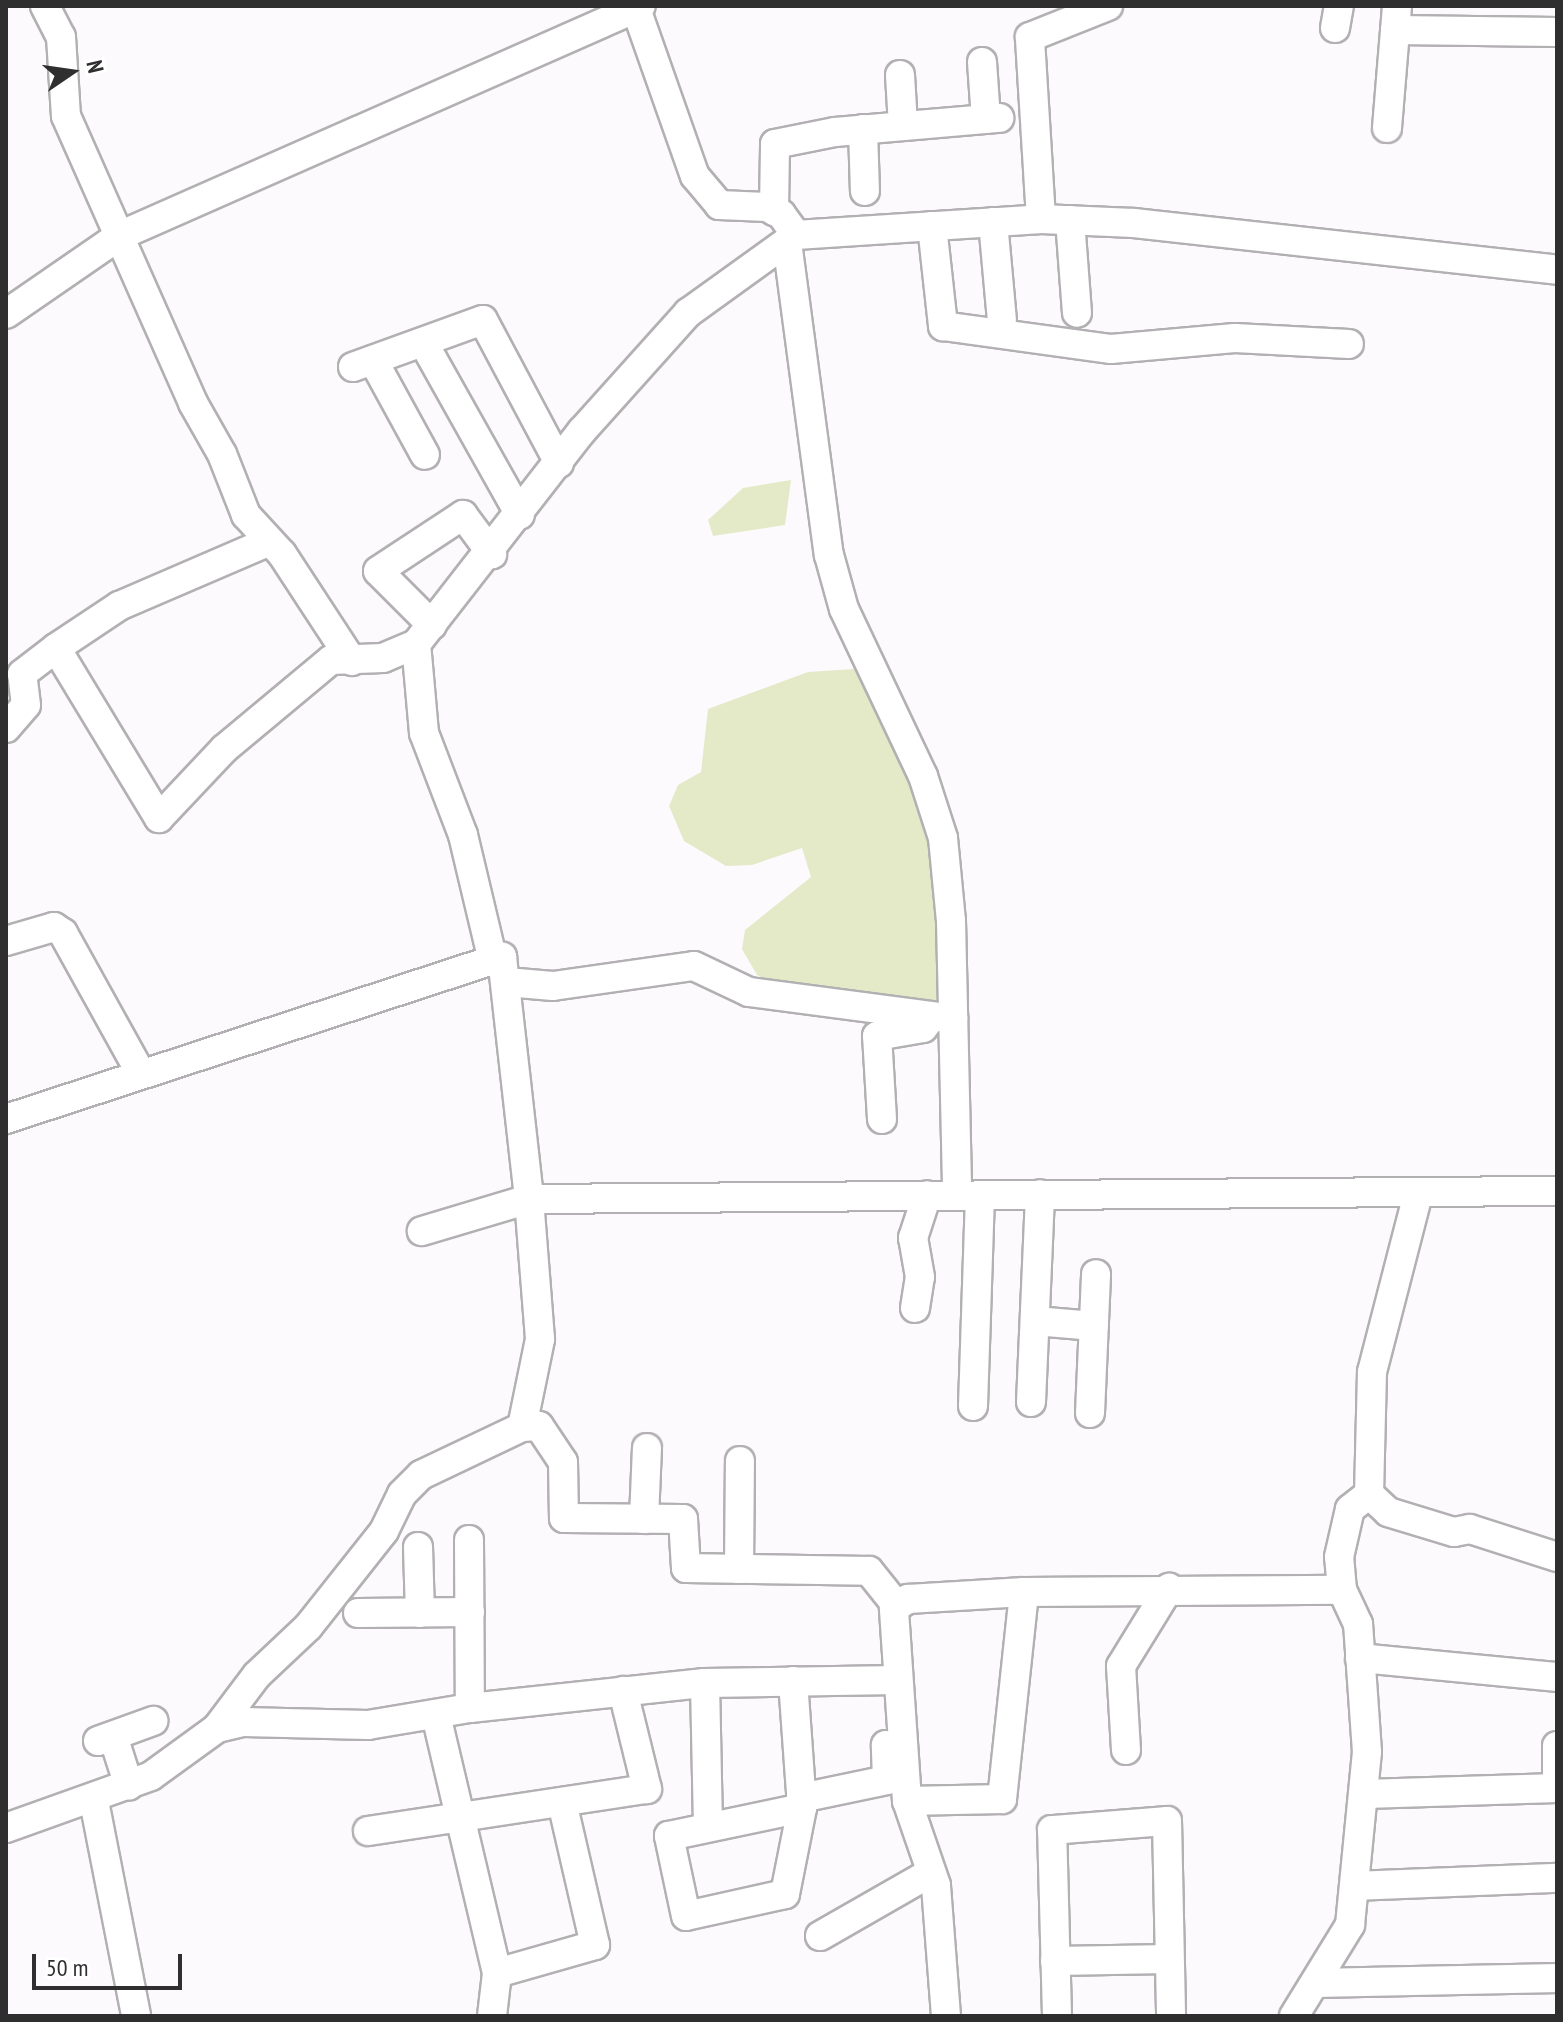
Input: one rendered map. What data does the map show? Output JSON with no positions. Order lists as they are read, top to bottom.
{
  "scale_bar": "50 m",
  "north": "right"
}
